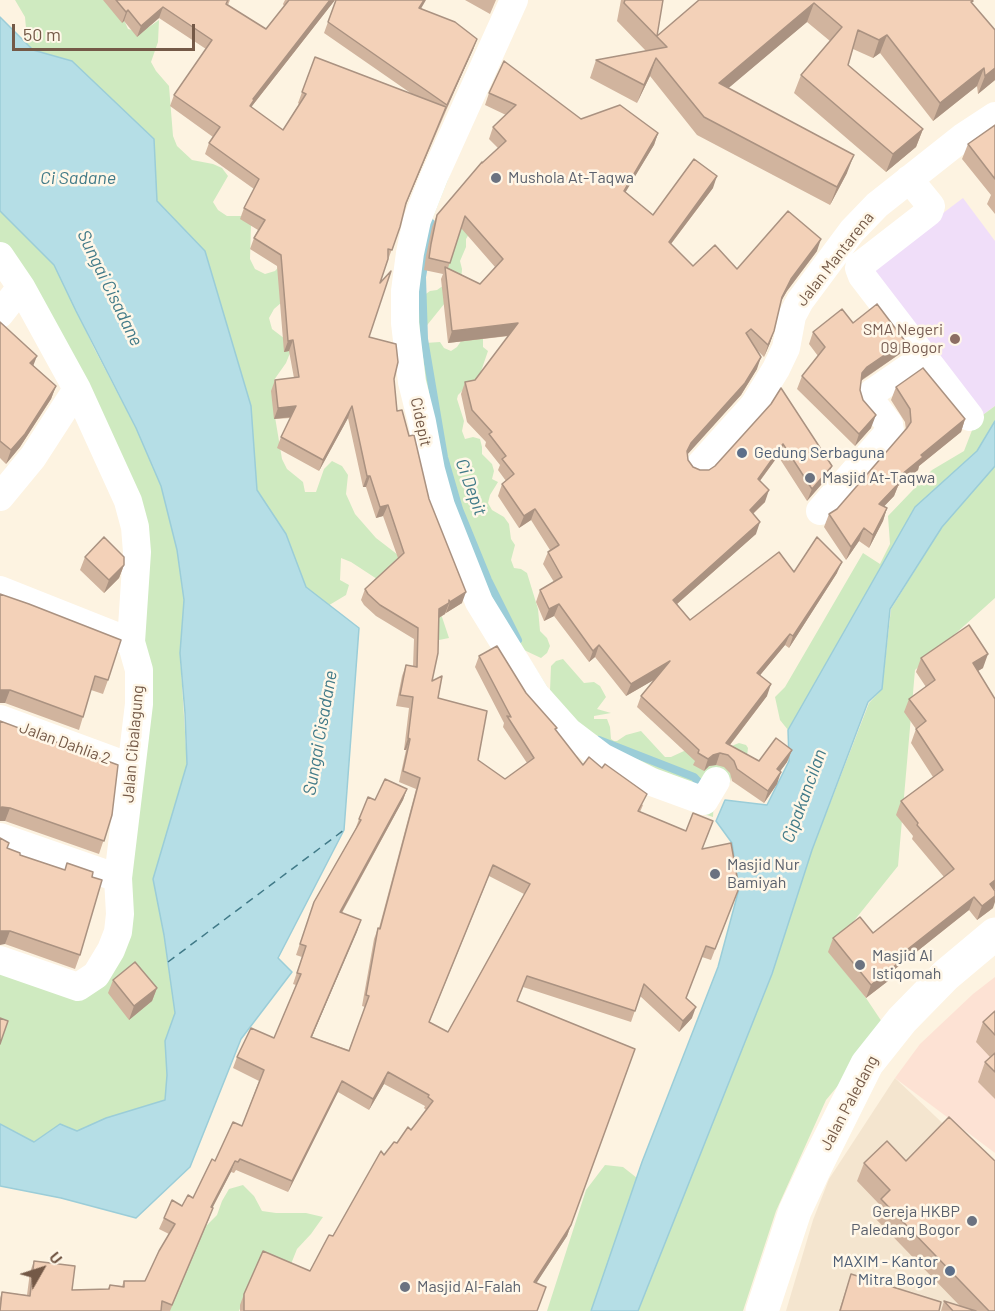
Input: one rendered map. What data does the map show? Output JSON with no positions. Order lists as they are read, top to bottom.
{
  "streets": {
    "street": [
      "Jalan Mantarena",
      "Cidepit",
      "Jalan Dahlia 2",
      "Jalan Cibalagung",
      "Jalan Paledang"
    ]
  },
  "crossings": [
    ["Jalan Dahlia 2", "Jalan Cibalagung"]
  ],
  "water": [
    "Ci Sadane",
    "Sungai Cisadane",
    "Ci Depit",
    "Cipakancilan"
  ],
  "places": [
    "Mushola At-Taqwa",
    "SMA Negeri 09 Bogor",
    "Gedung Serbaguna",
    "Masjid At-Taqwa",
    "Masjid Nur Bamiyah",
    "Masjid Al Istiqomah",
    "Gereja HKBP Paledang Bogor",
    "MAXIM - Kantor Mitra Bogor",
    "Masjid Al-Falah"
  ],
  "scale_bar": "50 m",
  "north": "top right"
}
